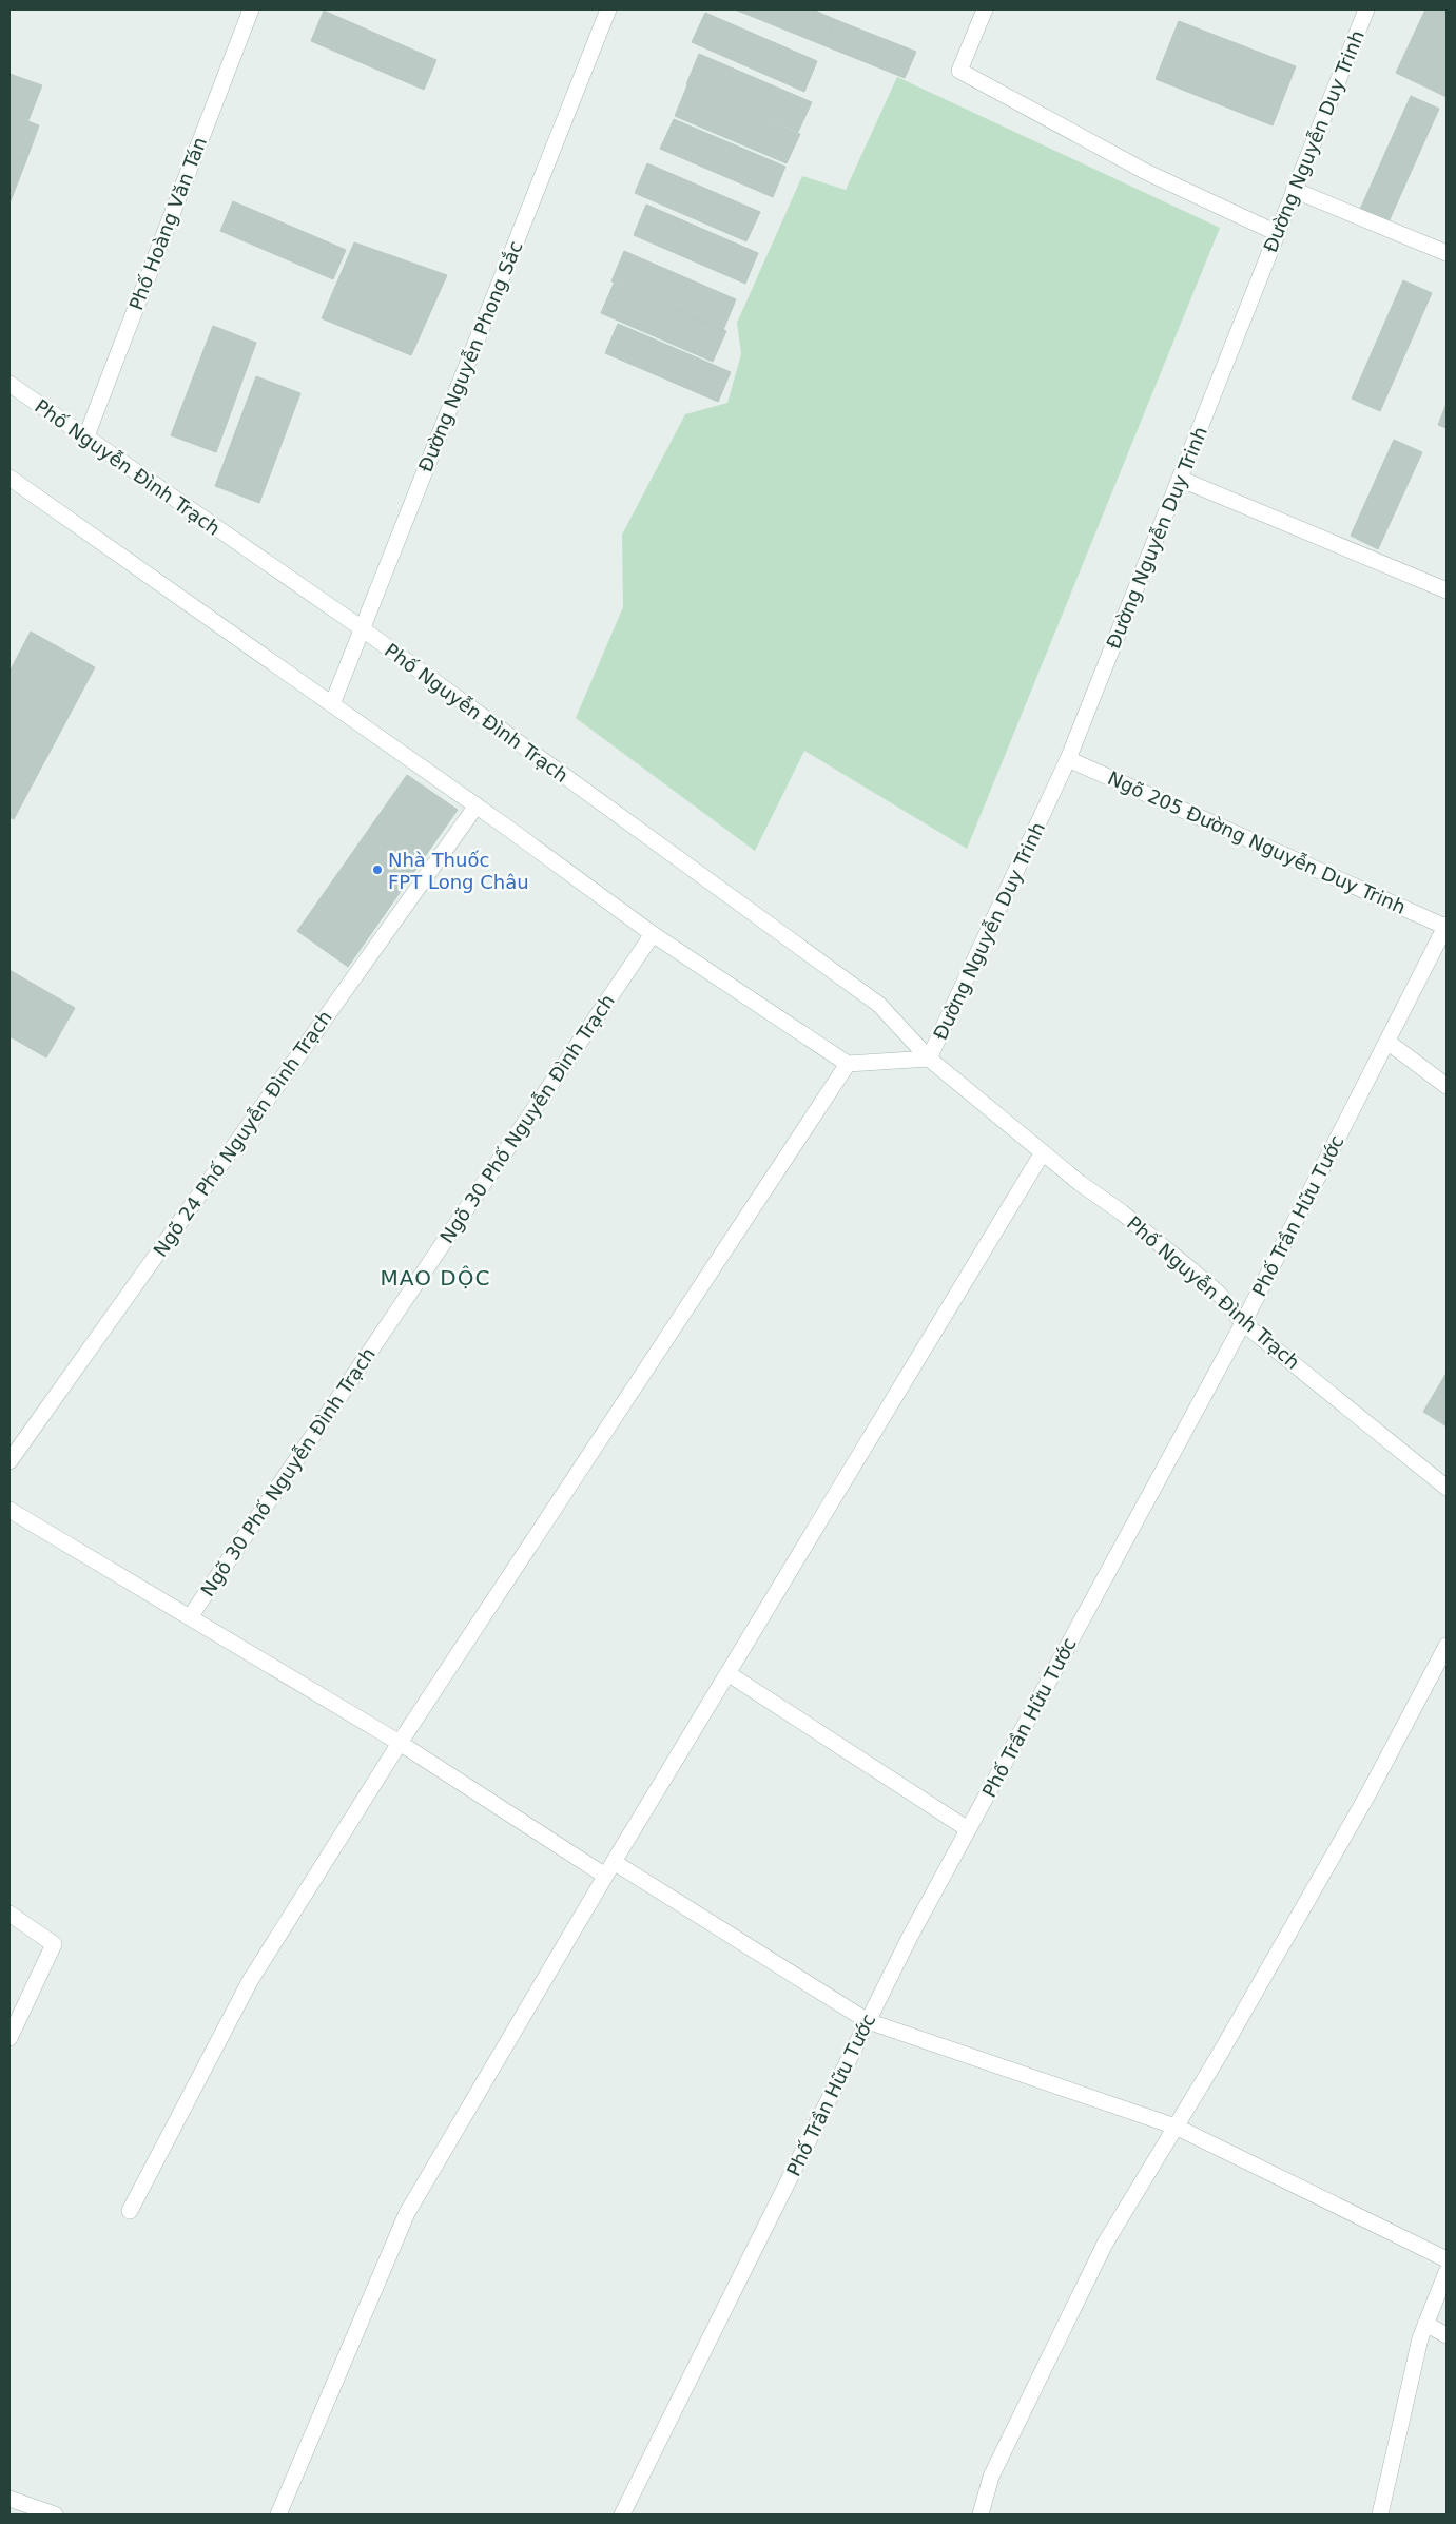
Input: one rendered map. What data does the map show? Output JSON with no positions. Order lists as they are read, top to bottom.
{
  "streets": {
    "street": [
      "Đường Nguyễn Duy Trinh",
      "Phố Hoàng Văn Tán",
      "Đường Nguyễn Phong Sắc",
      "Phố Nguyễn Đình Trạch",
      "Ngõ 205 Đường Nguyễn Duy Trinh",
      "Ngõ 30 Phố Nguyễn Đình Trạch",
      "Ngõ 24 Phố Nguyễn Đình Trạch",
      "Phố Trần Hữu Tước"
    ]
  },
  "crossings": [
    ["Đường Nguyễn Duy Trinh", "Phố Nguyễn Đình Trạch"],
    ["Đường Nguyễn Duy Trinh", "Ngõ 205 Đường Nguyễn Duy Trinh"],
    ["Phố Hoàng Văn Tán", "Phố Nguyễn Đình Trạch"],
    ["Đường Nguyễn Phong Sắc", "Phố Nguyễn Đình Trạch"],
    ["Phố Nguyễn Đình Trạch", "Phố Trần Hữu Tước"],
    ["Ngõ 205 Đường Nguyễn Duy Trinh", "Phố Trần Hữu Tước"]
  ],
  "districts": ["MAO DỘC"],
  "places": ["Nhà Thuốc FPT Long Châu"]
}
